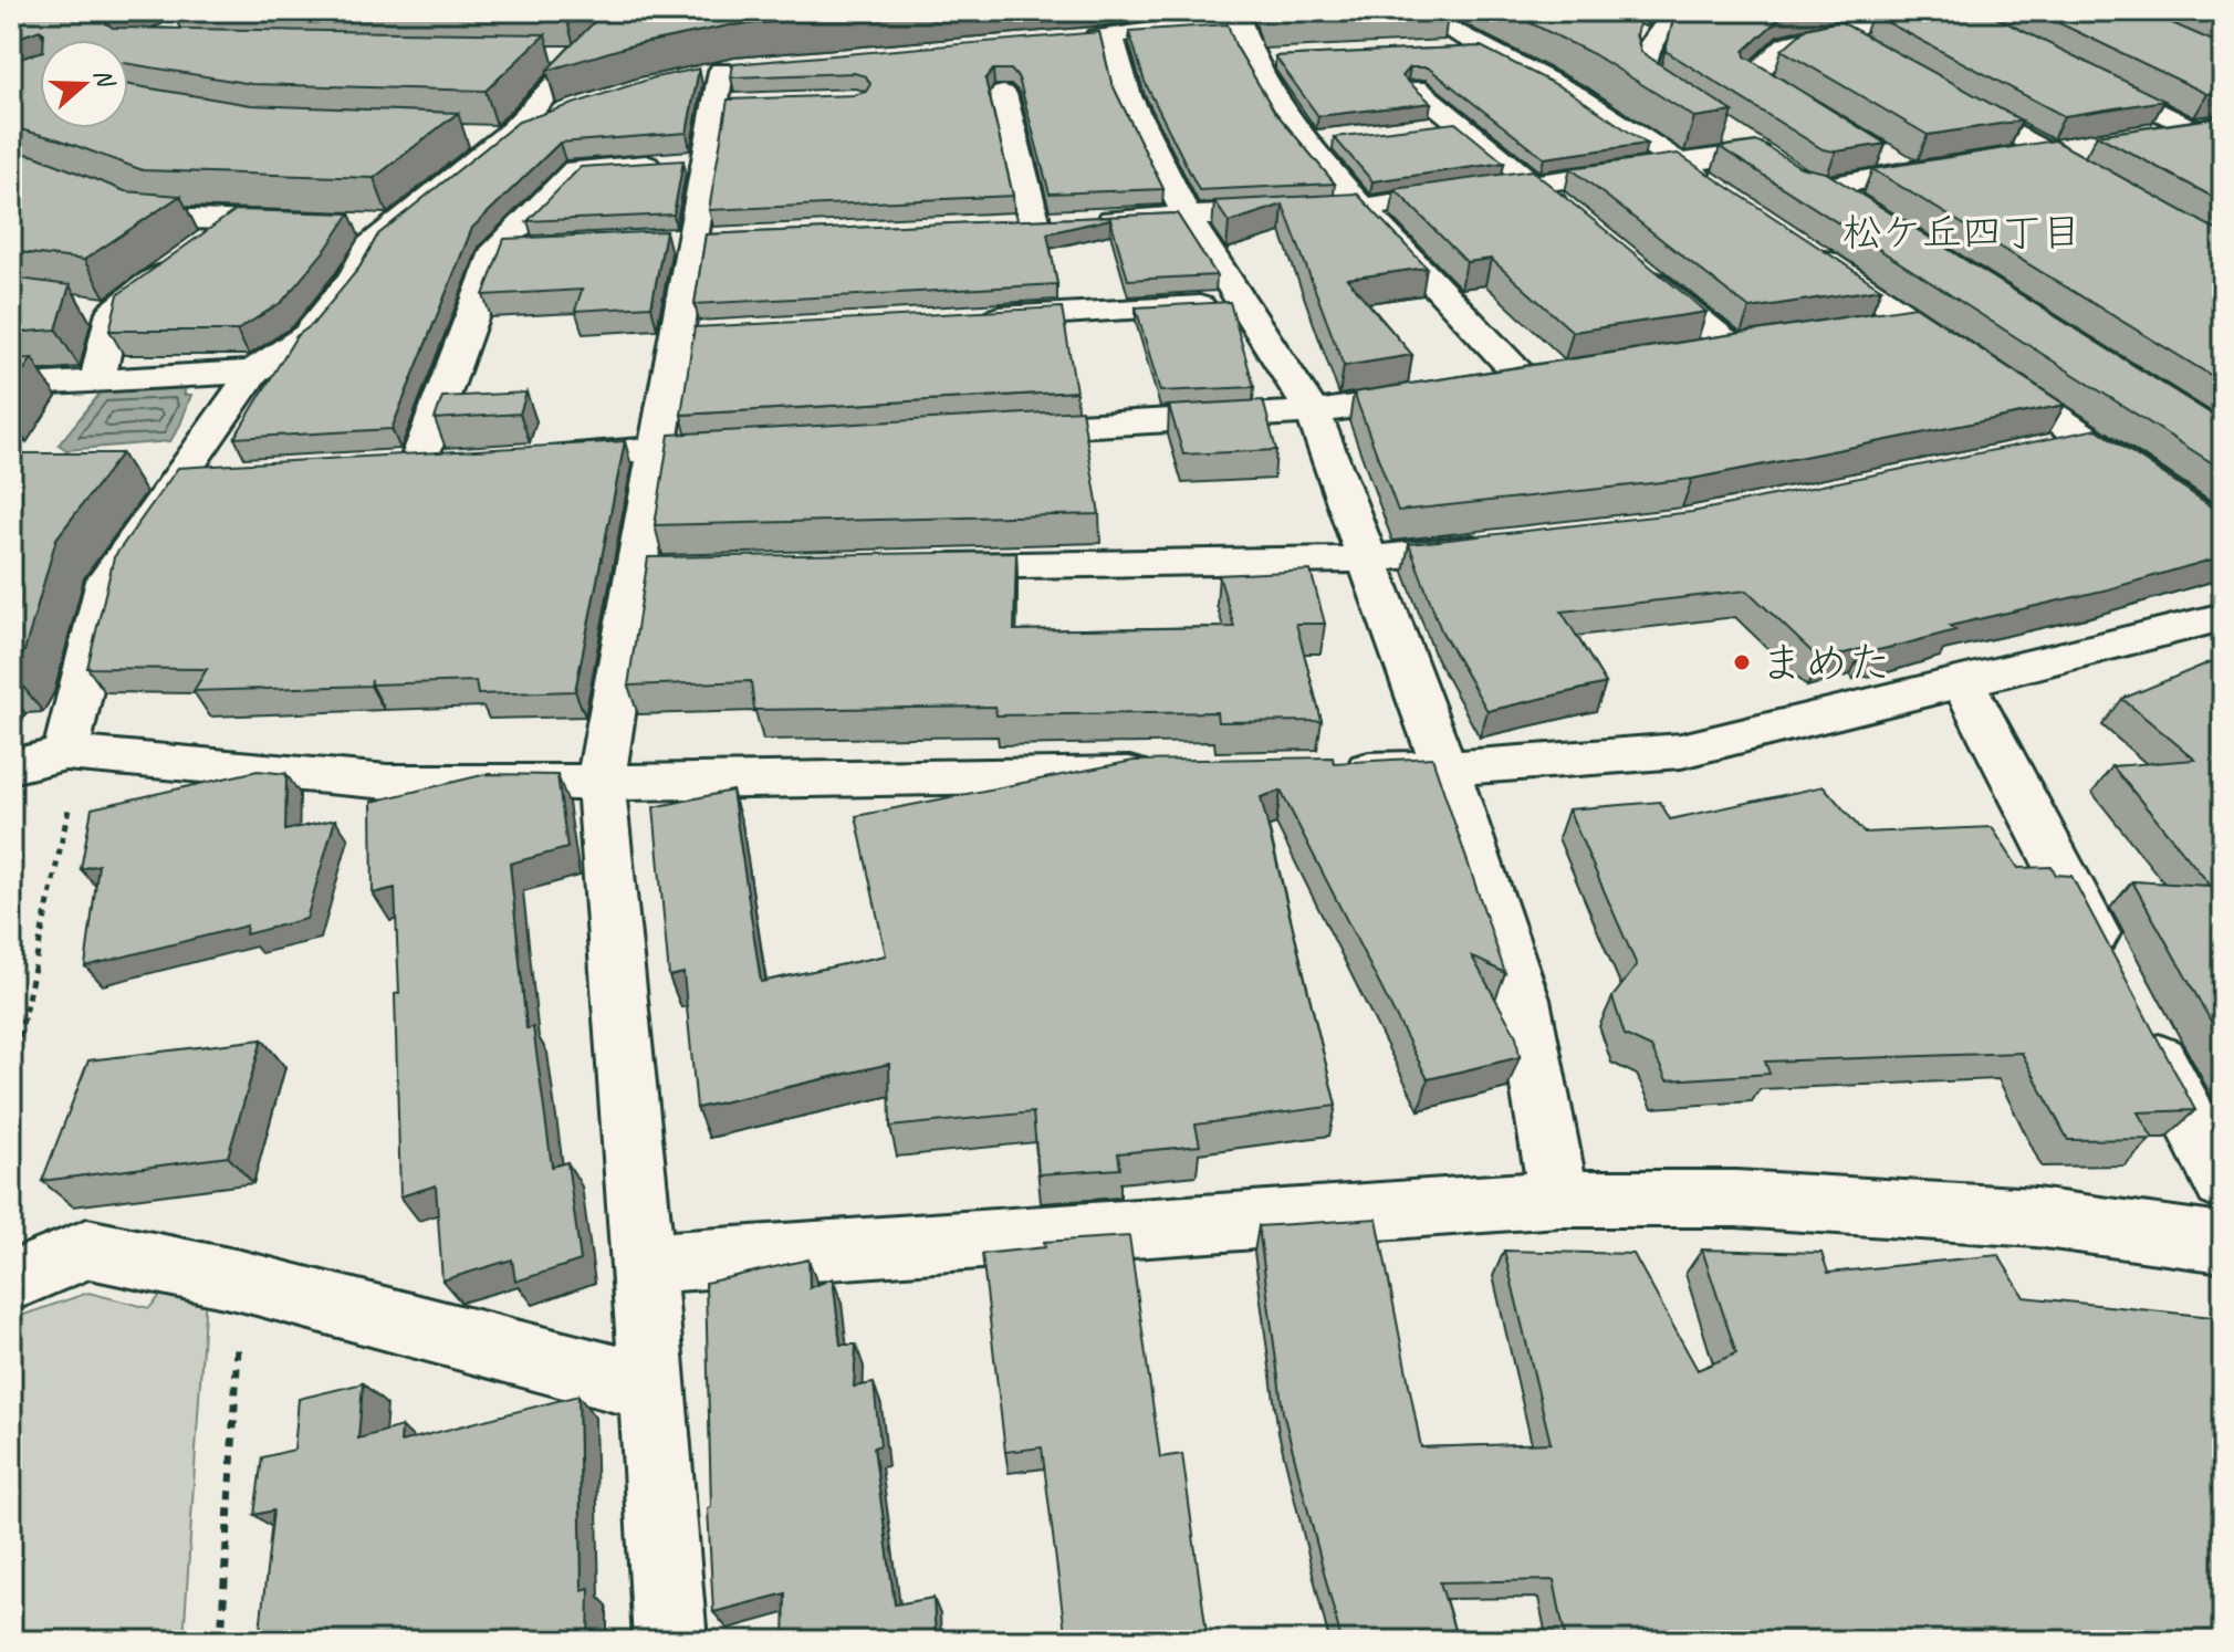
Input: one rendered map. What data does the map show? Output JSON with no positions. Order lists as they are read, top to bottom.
{
  "districts": ["松ケ丘四丁目"],
  "places": ["まめた"],
  "north": "right"
}
